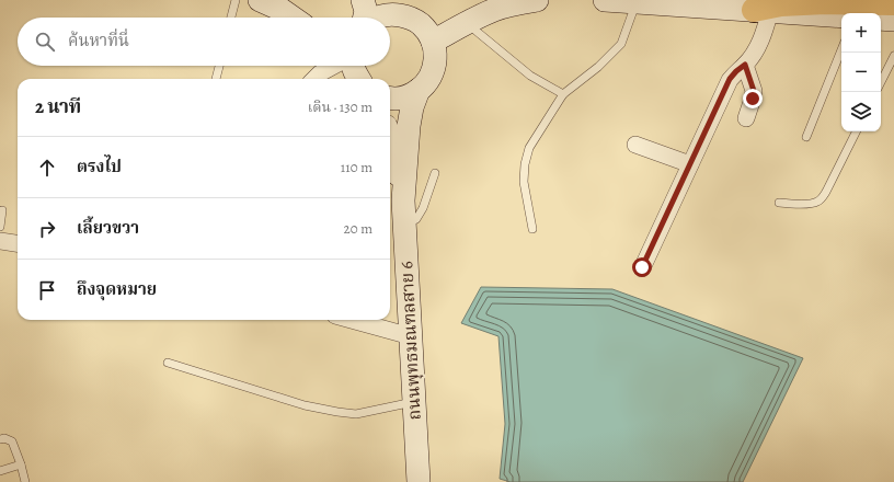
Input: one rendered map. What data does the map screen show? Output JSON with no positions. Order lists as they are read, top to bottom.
{
  "streets": {
    "main road": ["ถนนพุทธมณฑลสาย 6"]
  },
  "page": {
    "map_buttons": ["+", "−"],
    "search": "ค้นหาที่นี่",
    "heading": ["2 นาที", "เดิน · 130 m"],
    "list": [
      ["ตรงไป", "110 m"],
      ["เลี้ยวขวา", "20 m"],
      "ถึงจุดหมาย"
    ]
  }
}
